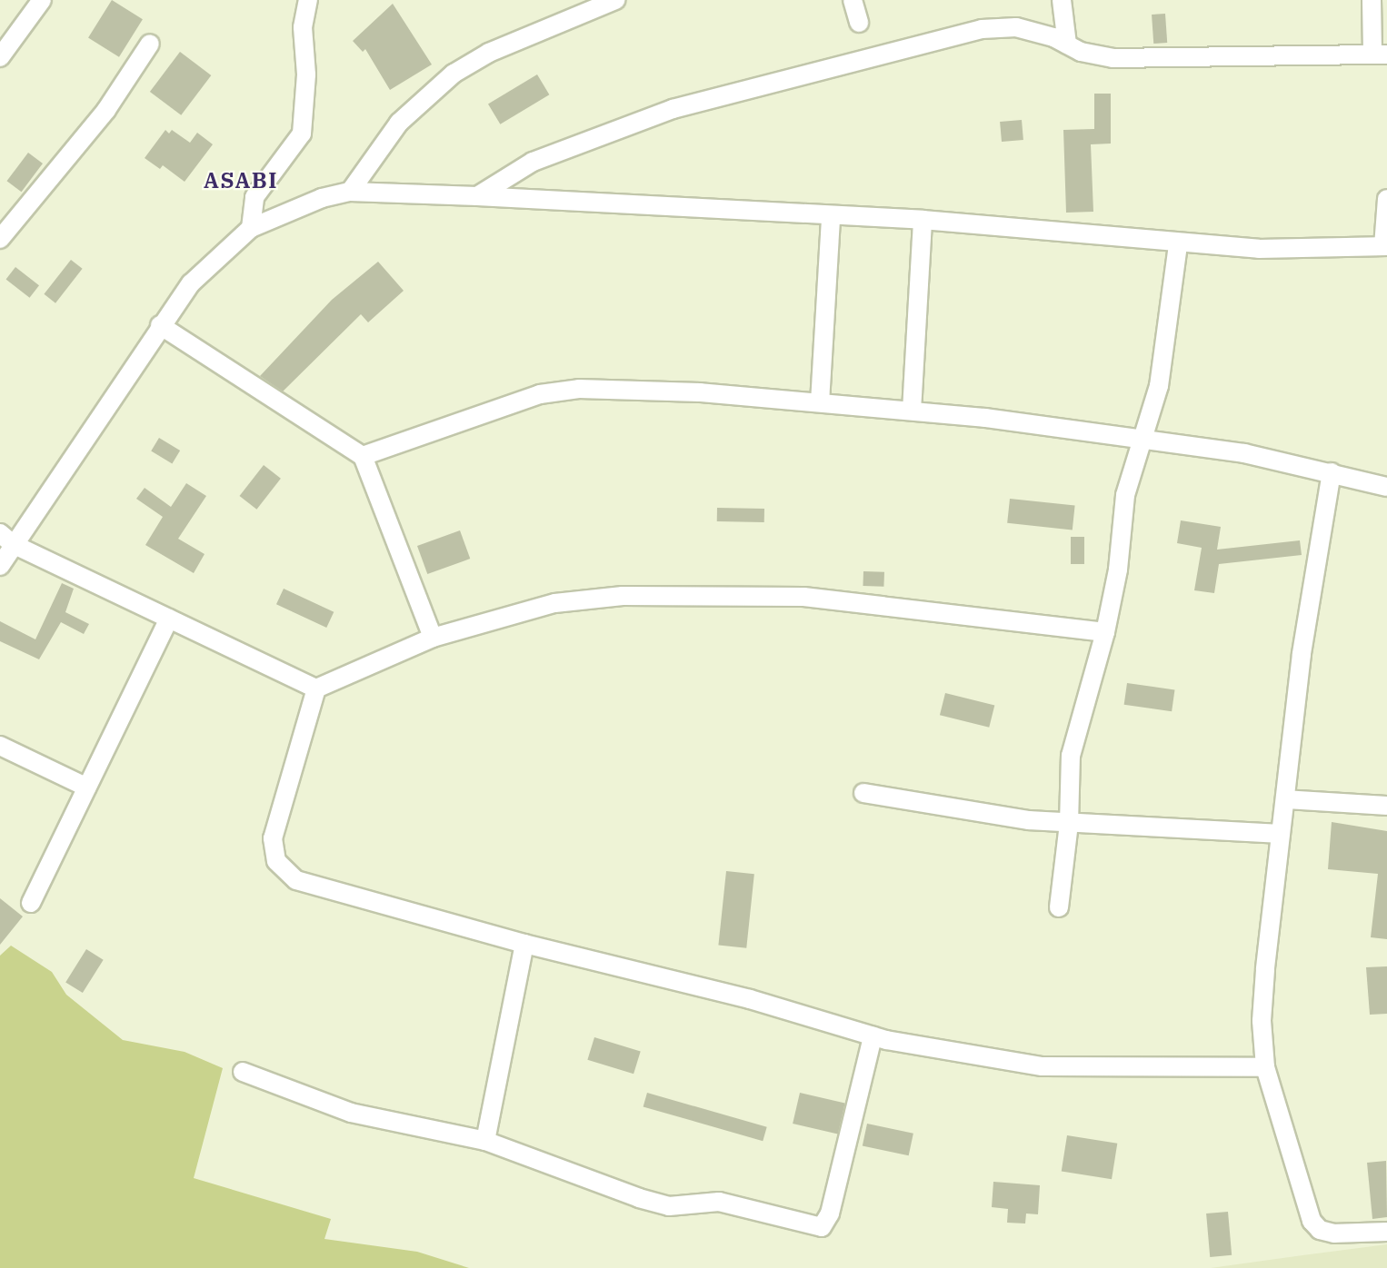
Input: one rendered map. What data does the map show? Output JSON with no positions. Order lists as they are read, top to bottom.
{
  "districts": ["ASABI"]
}
